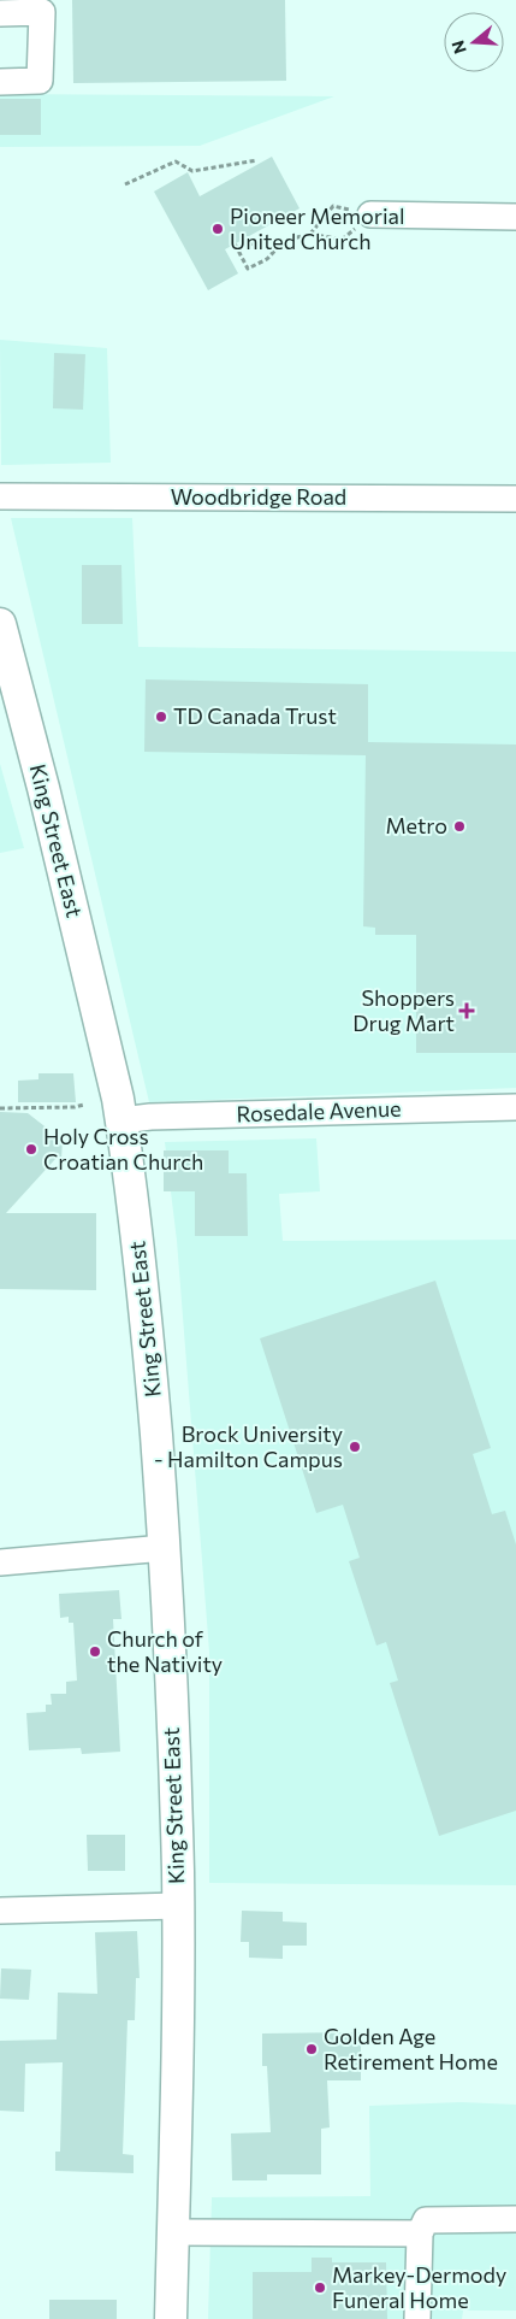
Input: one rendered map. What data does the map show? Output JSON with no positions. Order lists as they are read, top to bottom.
{
  "streets": {
    "main road": ["King Street East"],
    "street": ["Woodbridge Road", "Rosedale Avenue"]
  },
  "crossings": [
    ["King Street East", "Rosedale Avenue"]
  ],
  "places": {
    "other": [
      "Pioneer Memorial United Church",
      "TD Canada Trust",
      "Metro",
      "Holy Cross Croatian Church",
      "Brock University - Hamilton Campus",
      "Church of the Nativity",
      "Golden Age Retirement Home",
      "Markey-Dermody Funeral Home"
    ],
    "health": ["Shoppers Drug Mart"]
  },
  "north": "left"
}
